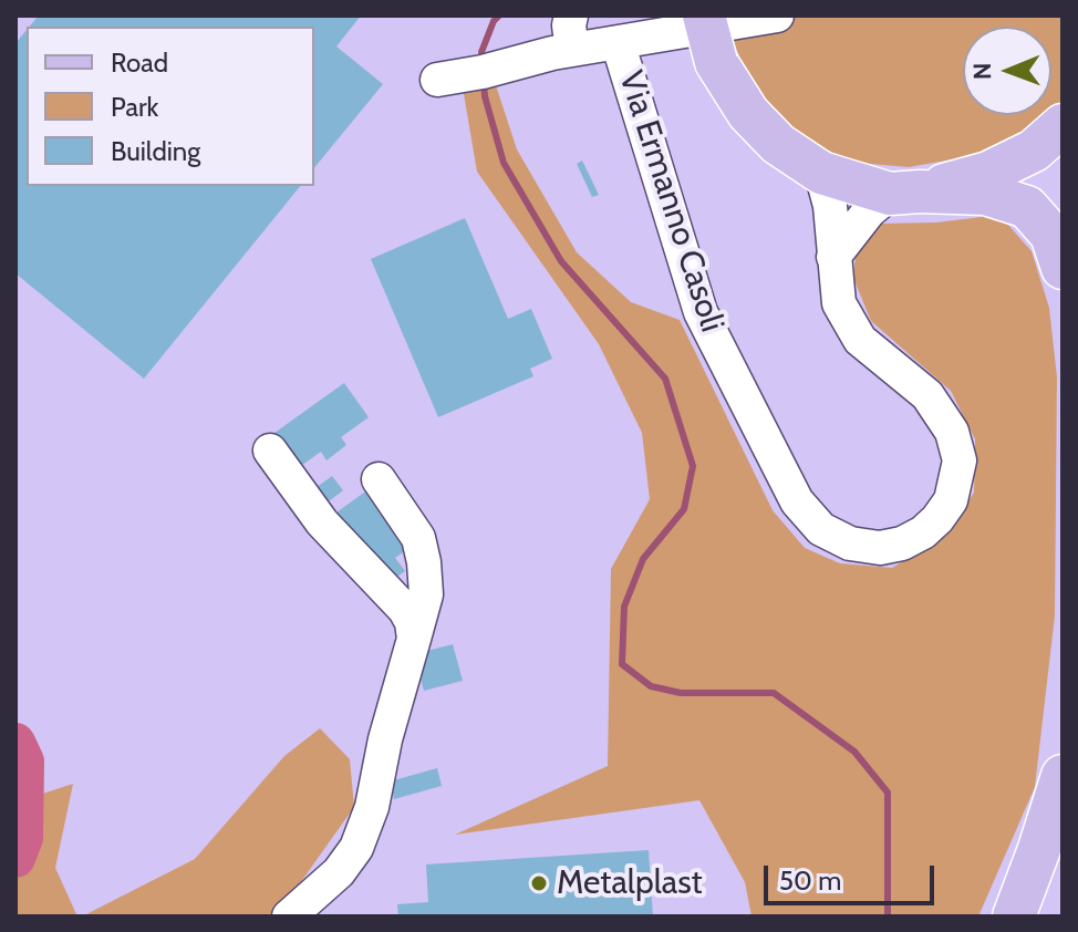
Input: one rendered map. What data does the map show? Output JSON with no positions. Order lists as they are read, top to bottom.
{
  "streets": {
    "lane": ["Via Ermanno Casoli"]
  },
  "places": ["Metalplast"],
  "legend": ["Road", "Park", "Building"],
  "scale_bar": "50 m",
  "north": "left"
}
